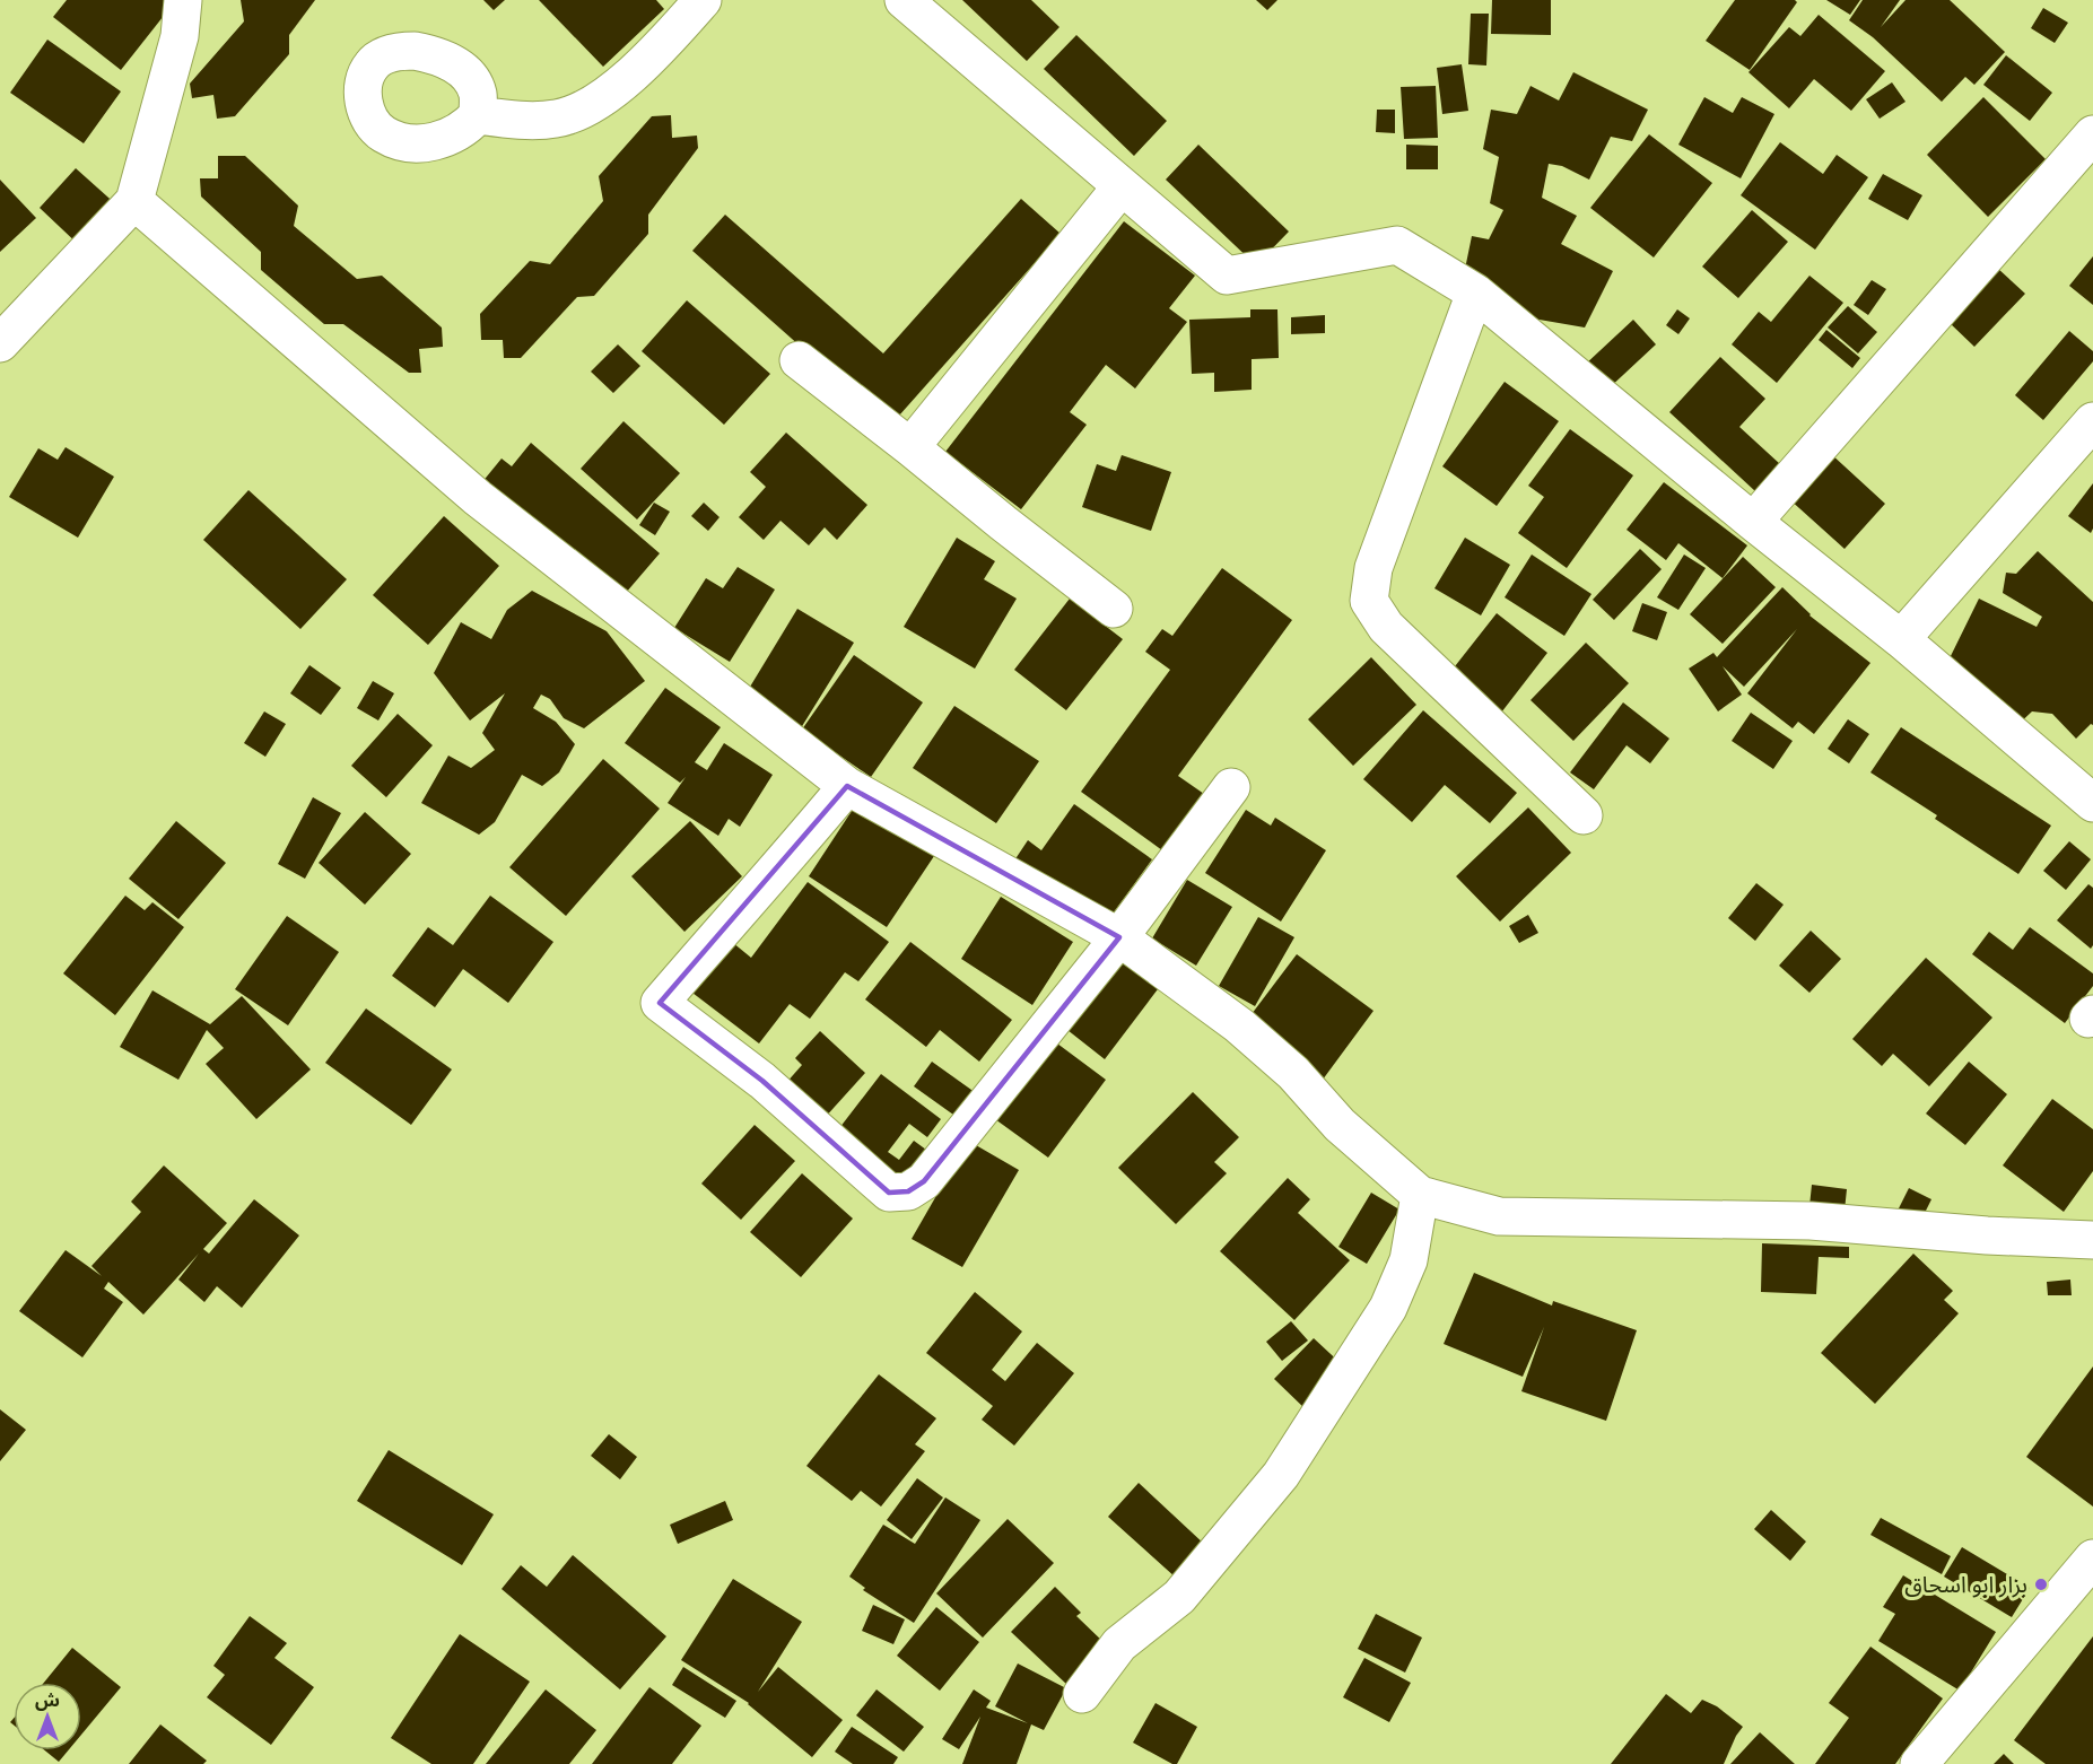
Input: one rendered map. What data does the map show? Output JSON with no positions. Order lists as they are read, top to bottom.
{
  "places": ["بزار ابو اسحاق"],
  "north": "top"
}
